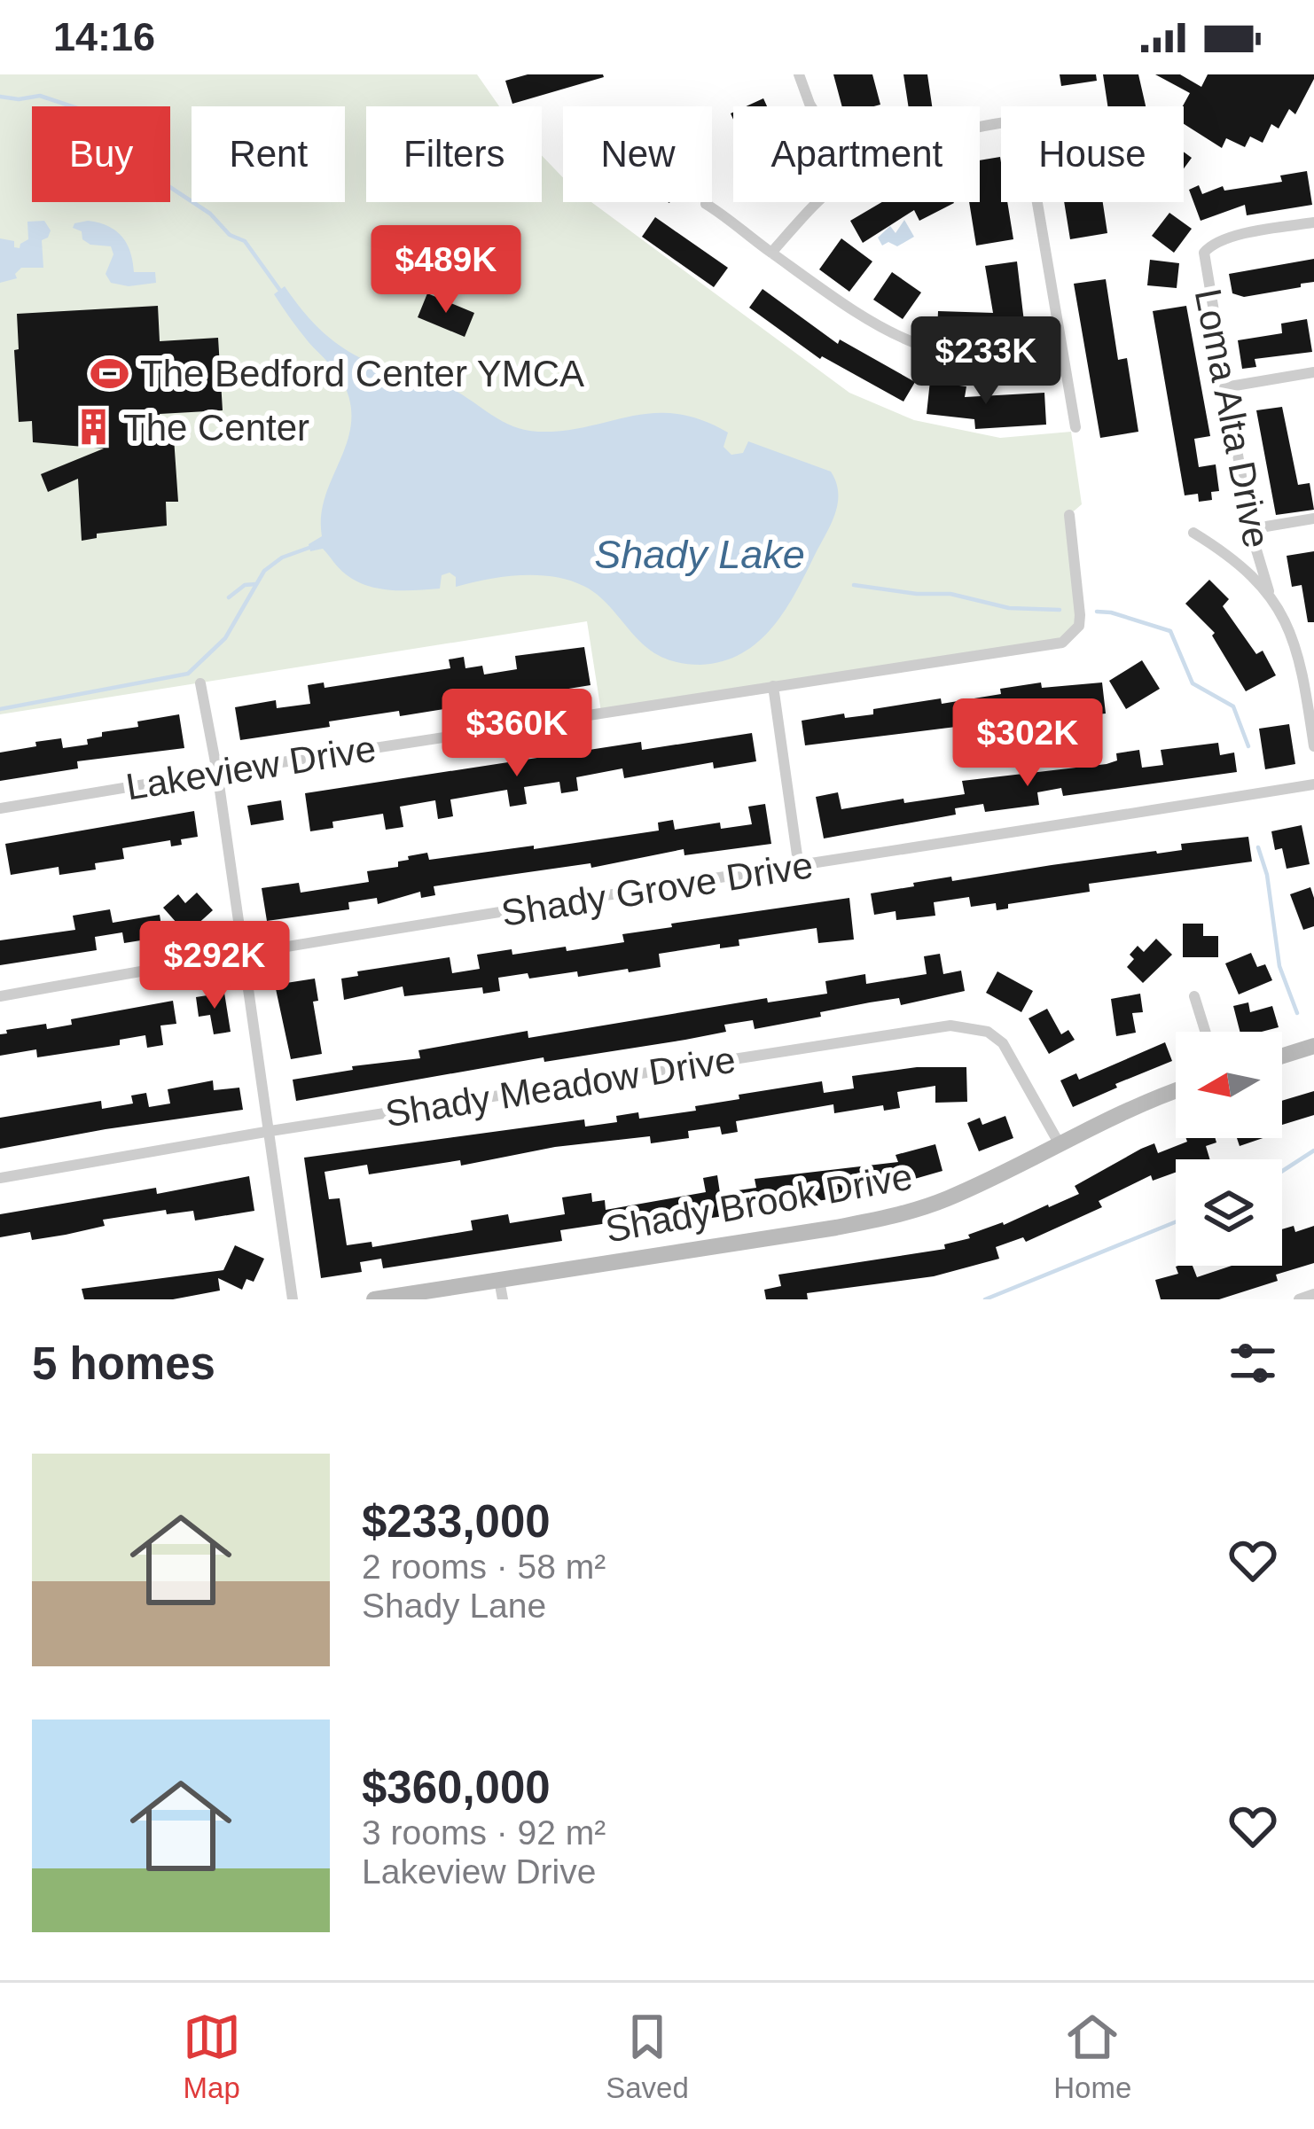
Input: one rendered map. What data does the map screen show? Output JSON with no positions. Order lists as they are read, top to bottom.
{
  "streets": {
    "street": [
      "Loma Alta Drive",
      "Lakeview Drive",
      "Shady Grove Drive",
      "Shady Meadow Drive",
      "Shady Brook Drive"
    ]
  },
  "crossings": [
    ["Shady Meadow Drive", "Shady Brook Drive"]
  ],
  "water": ["Shady Lake"],
  "places": {
    "sports": ["The Bedford Center YMCA"],
    "building": ["The Center"]
  },
  "north": "left",
  "page": {
    "status": "14:16",
    "chip": [
      "Buy",
      "Rent",
      "Filters",
      "New",
      "Apartment",
      "House"
    ],
    "price": [
      "$489K",
      "$233K",
      "$360K",
      "$302K",
      "$292K"
    ],
    "heading": "5 homes",
    "list": [
      {
        "name": "$233,000",
        "note": "2 rooms · 58 m² · Shady Lane"
      },
      {
        "name": "$360,000",
        "note": "3 rooms · 92 m² · Lakeview Drive"
      }
    ],
    "tabs": ["Map", "Saved", "Home"]
  }
}
